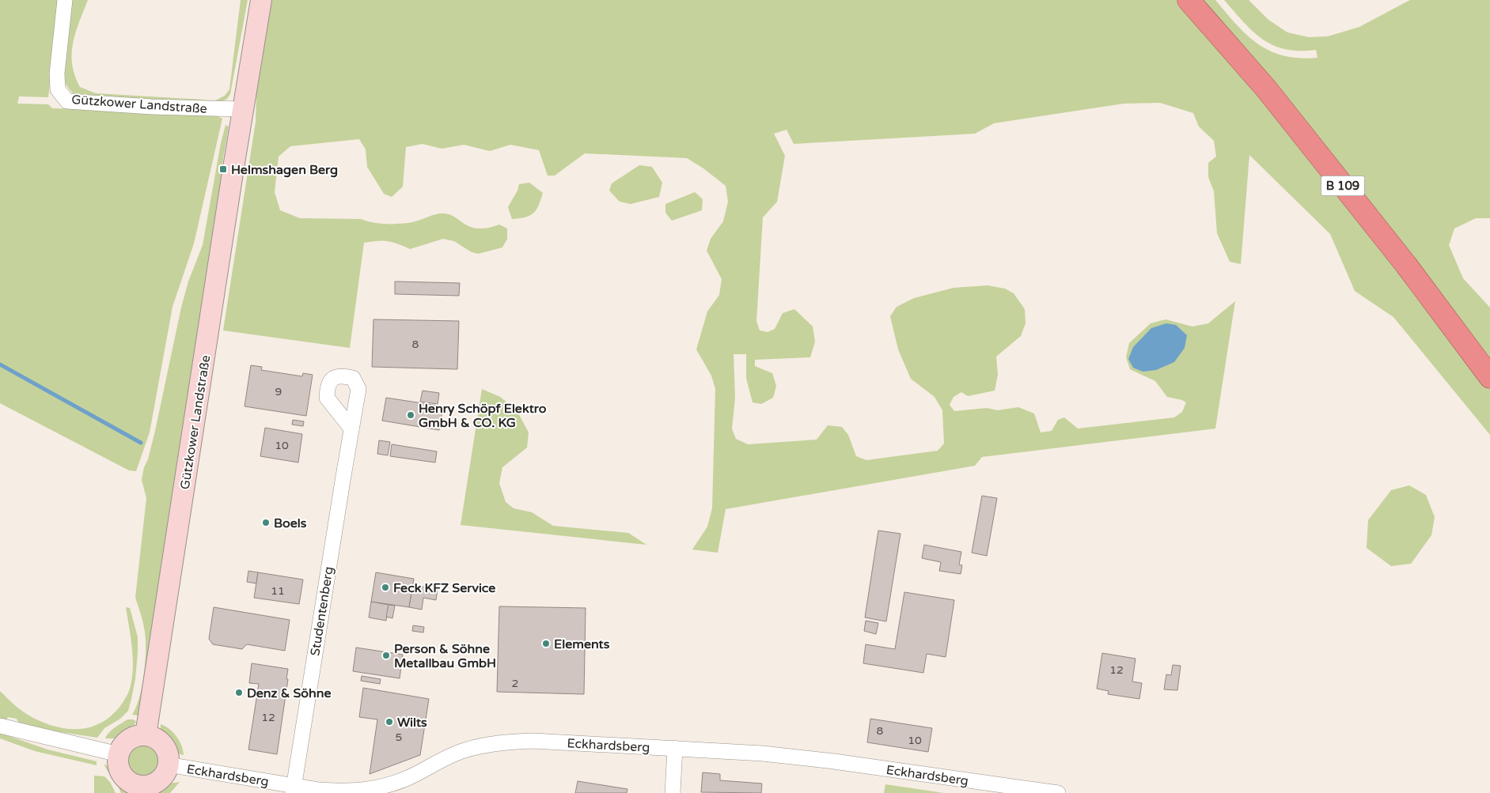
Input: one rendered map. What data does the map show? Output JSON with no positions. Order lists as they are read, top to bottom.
{
  "streets": {
    "highway": ["B 109"],
    "main road": ["Gützkower Landstraße"],
    "street": ["Studentenberg", "Eckhardsberg"]
  },
  "crossings": [
    ["Gützkower Landstraße", "Eckhardsberg"],
    ["Studentenberg", "Eckhardsberg"]
  ],
  "places": {
    "transit": ["Helmshagen Berg"],
    "other": [
      "Henry Schöpf Elektro GmbH & CO. KG",
      "Boels",
      "Feck KFZ Service",
      "Elements",
      "Person & Söhne Metallbau GmbH",
      "Denz & Söhne",
      "Wilts"
    ]
  },
  "house_numbers": [
    "8",
    "9",
    "10",
    "11",
    "12",
    "2",
    "12",
    "8",
    "5",
    "10"
  ]
}
